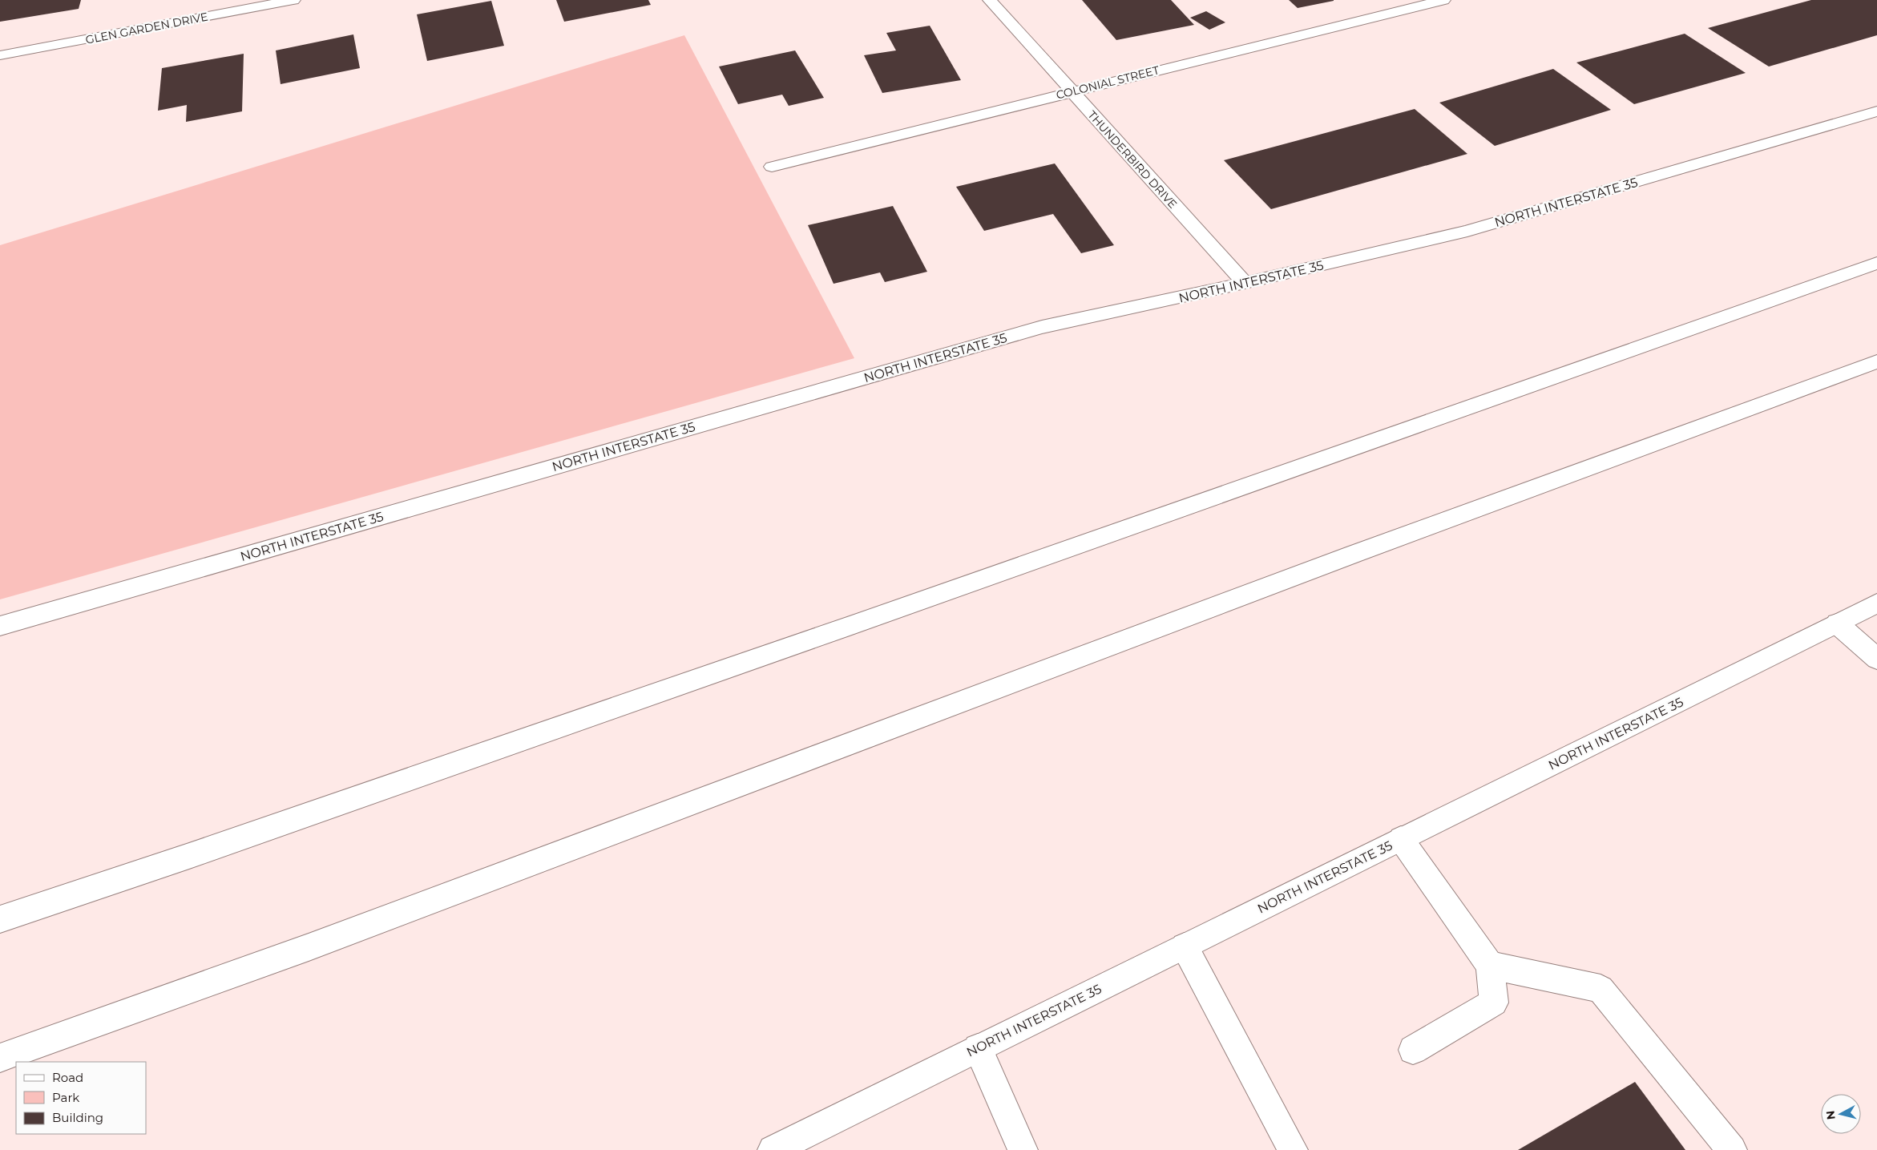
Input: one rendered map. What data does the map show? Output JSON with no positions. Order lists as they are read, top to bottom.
{
  "streets": {
    "main road": [
      "GLEN GARDEN DRIVE",
      "COLONIAL STREET",
      "THUNDERBIRD DRIVE",
      "NORTH INTERSTATE 35"
    ]
  },
  "crossings": [
    ["COLONIAL STREET", "THUNDERBIRD DRIVE"],
    ["THUNDERBIRD DRIVE", "NORTH INTERSTATE 35"]
  ],
  "legend": ["Road", "Park", "Building"],
  "north": "left"
}
